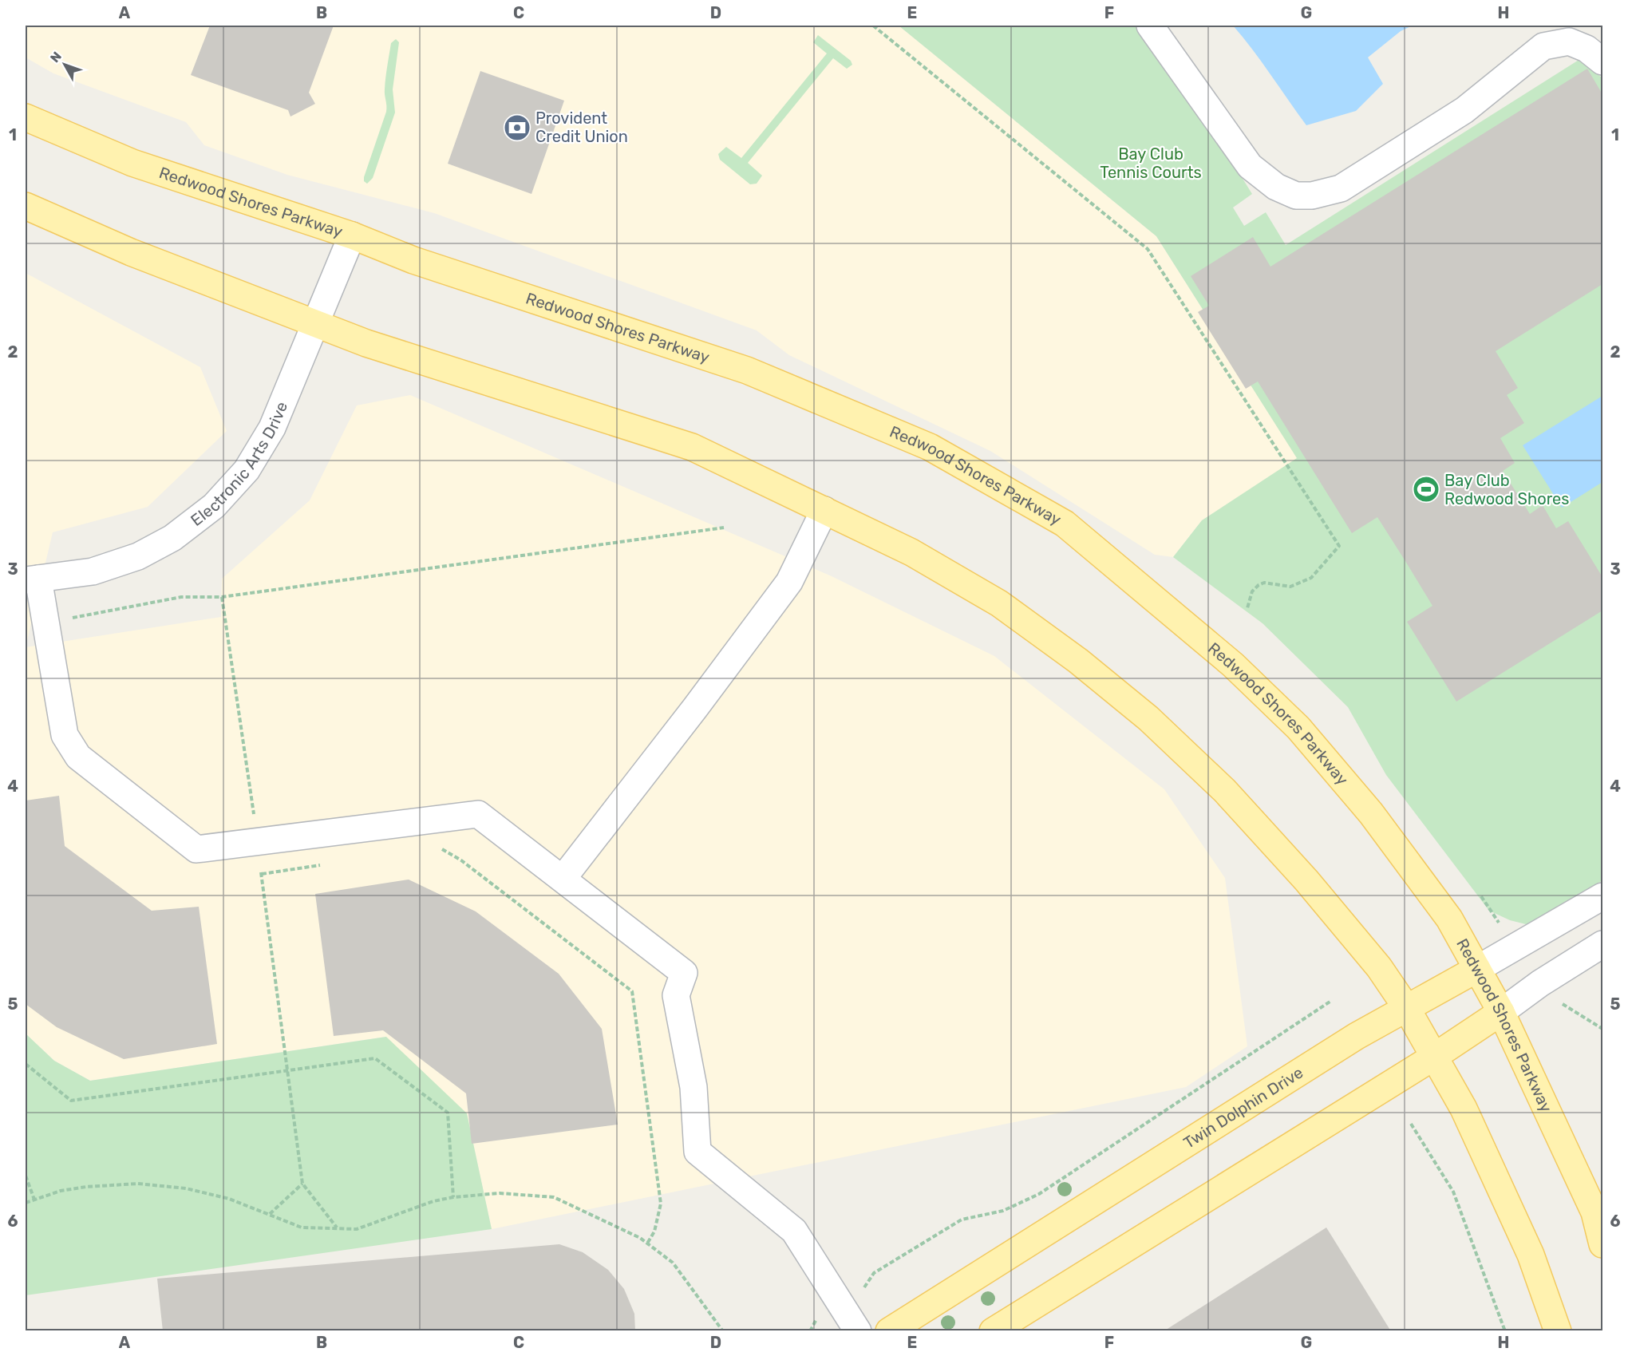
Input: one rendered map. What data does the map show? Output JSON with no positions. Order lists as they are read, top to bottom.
{
  "streets": {
    "main road": ["Redwood Shores Parkway", "Twin Dolphin Drive"],
    "street": ["Electronic Arts Drive"]
  },
  "crossings": [
    ["Redwood Shores Parkway", "Electronic Arts Drive"],
    ["Redwood Shores Parkway", "Twin Dolphin Drive"]
  ],
  "parks": ["Bay Club Tennis Courts"],
  "places": {
    "bank": ["Provident Credit Union"],
    "sports": ["Bay Club Redwood Shores"]
  },
  "north": "top left",
  "grid": {
    "columns": [
      "A",
      "B",
      "C",
      "D",
      "E",
      "F",
      "G",
      "H"
    ],
    "rows": [
      "1",
      "2",
      "3",
      "4",
      "5",
      "6"
    ]
  }
}
